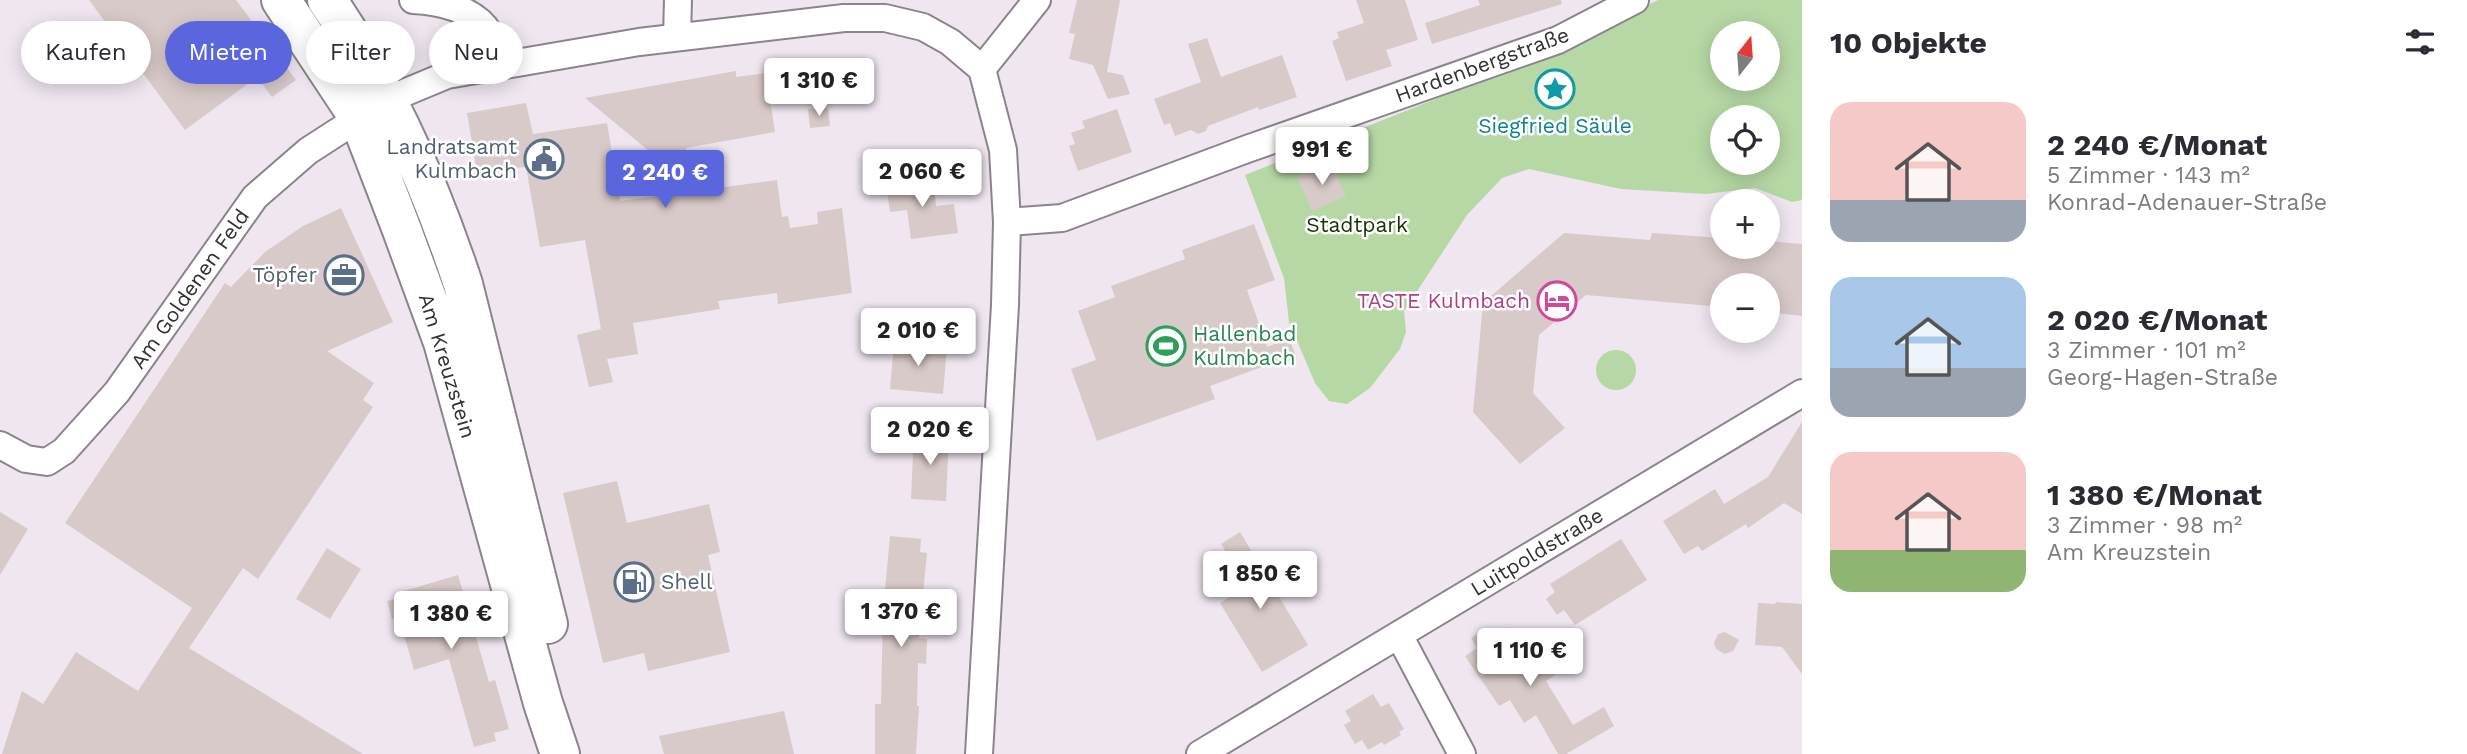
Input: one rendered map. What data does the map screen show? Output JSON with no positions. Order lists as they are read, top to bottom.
{
  "streets": {
    "main road": ["Am Kreuzstein"],
    "street": ["Hardenbergstraße", "Am Goldenen Feld", "Luitpoldstraße"]
  },
  "crossings": [
    ["Am Goldenen Feld", "Am Kreuzstein"]
  ],
  "parks": ["Stadtpark"],
  "places": {
    "place": ["Siegfried Säule"],
    "public building": ["Landratsamt Kulmbach"],
    "office": ["Töpfer"],
    "hotel": ["TASTE Kulmbach"],
    "sports": ["Hallenbad Kulmbach"],
    "fuel station": ["Shell"]
  },
  "north": "top",
  "page": {
    "heading": "10 Objekte",
    "map_buttons": ["+", "−"],
    "chip": [
      "Kaufen",
      "Mieten",
      "Filter",
      "Neu"
    ],
    "price": [
      "1 310 €",
      "991 €",
      "2 060 €",
      "2 240 €",
      "2 010 €",
      "2 020 €",
      "1 850 €",
      "1 370 €",
      "1 380 €",
      "1 110 €"
    ],
    "list": [
      {
        "name": "2 240 €/Monat",
        "note": "5 Zimmer · 143 m² · Konrad-Adenauer-Straße"
      },
      {
        "name": "2 020 €/Monat",
        "note": "3 Zimmer · 101 m² · Georg-Hagen-Straße"
      },
      {
        "name": "1 380 €/Monat",
        "note": "3 Zimmer · 98 m² · Am Kreuzstein"
      }
    ]
  }
}
